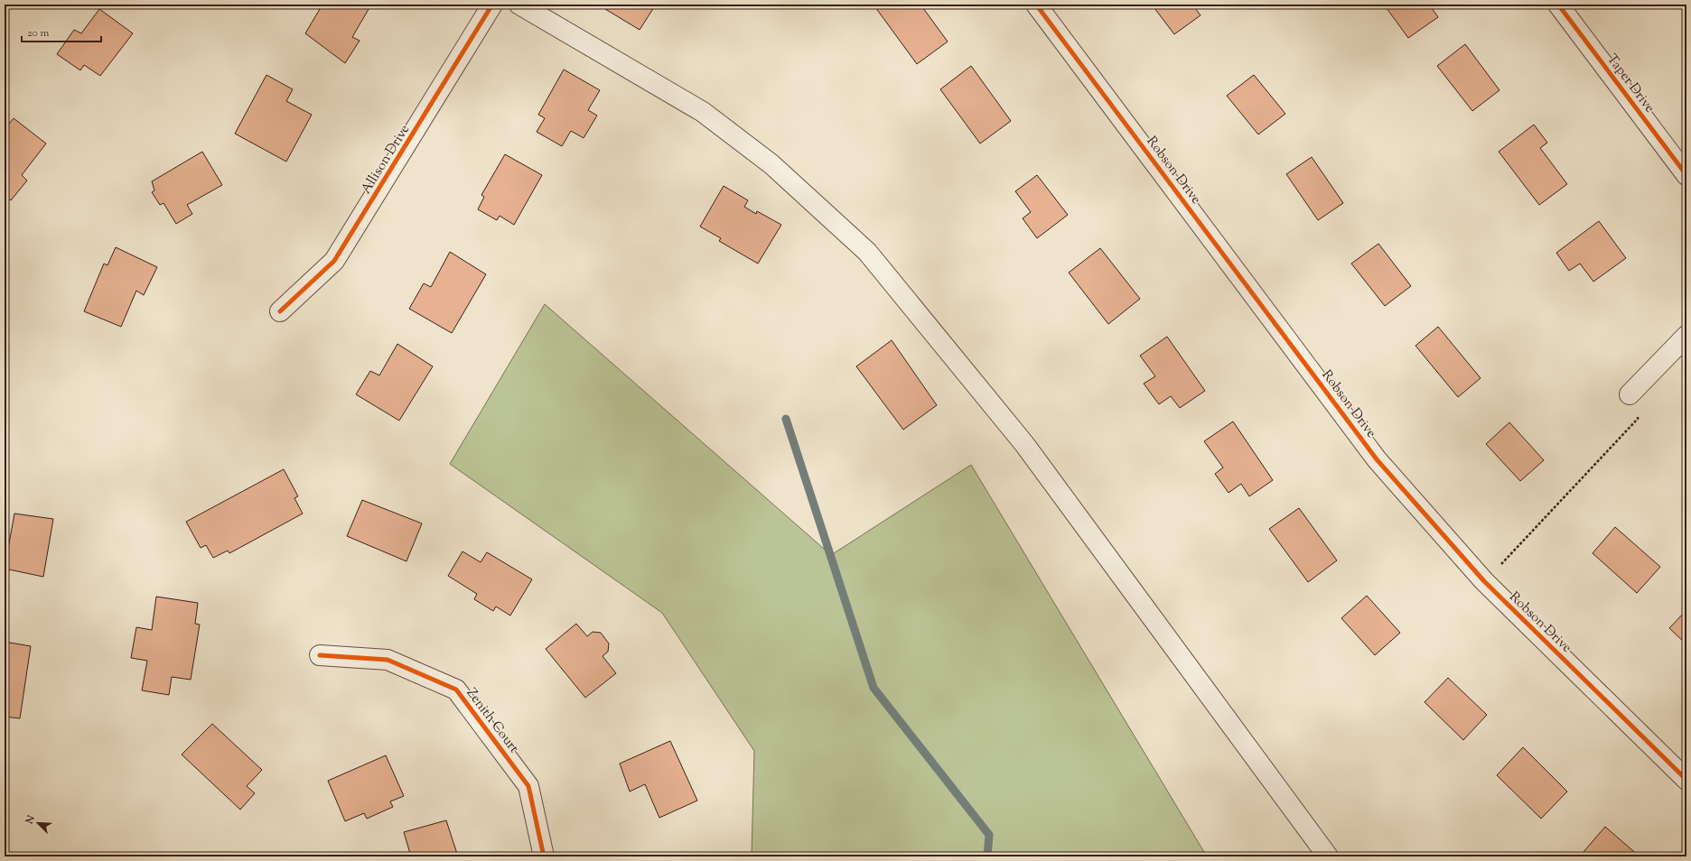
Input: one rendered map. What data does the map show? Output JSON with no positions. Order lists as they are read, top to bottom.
{
  "streets": {
    "street": [
      "Taper Drive",
      "Allison Drive",
      "Robson Drive",
      "Zenith Court"
    ]
  },
  "scale_bar": "20 m",
  "north": "top left"
}
